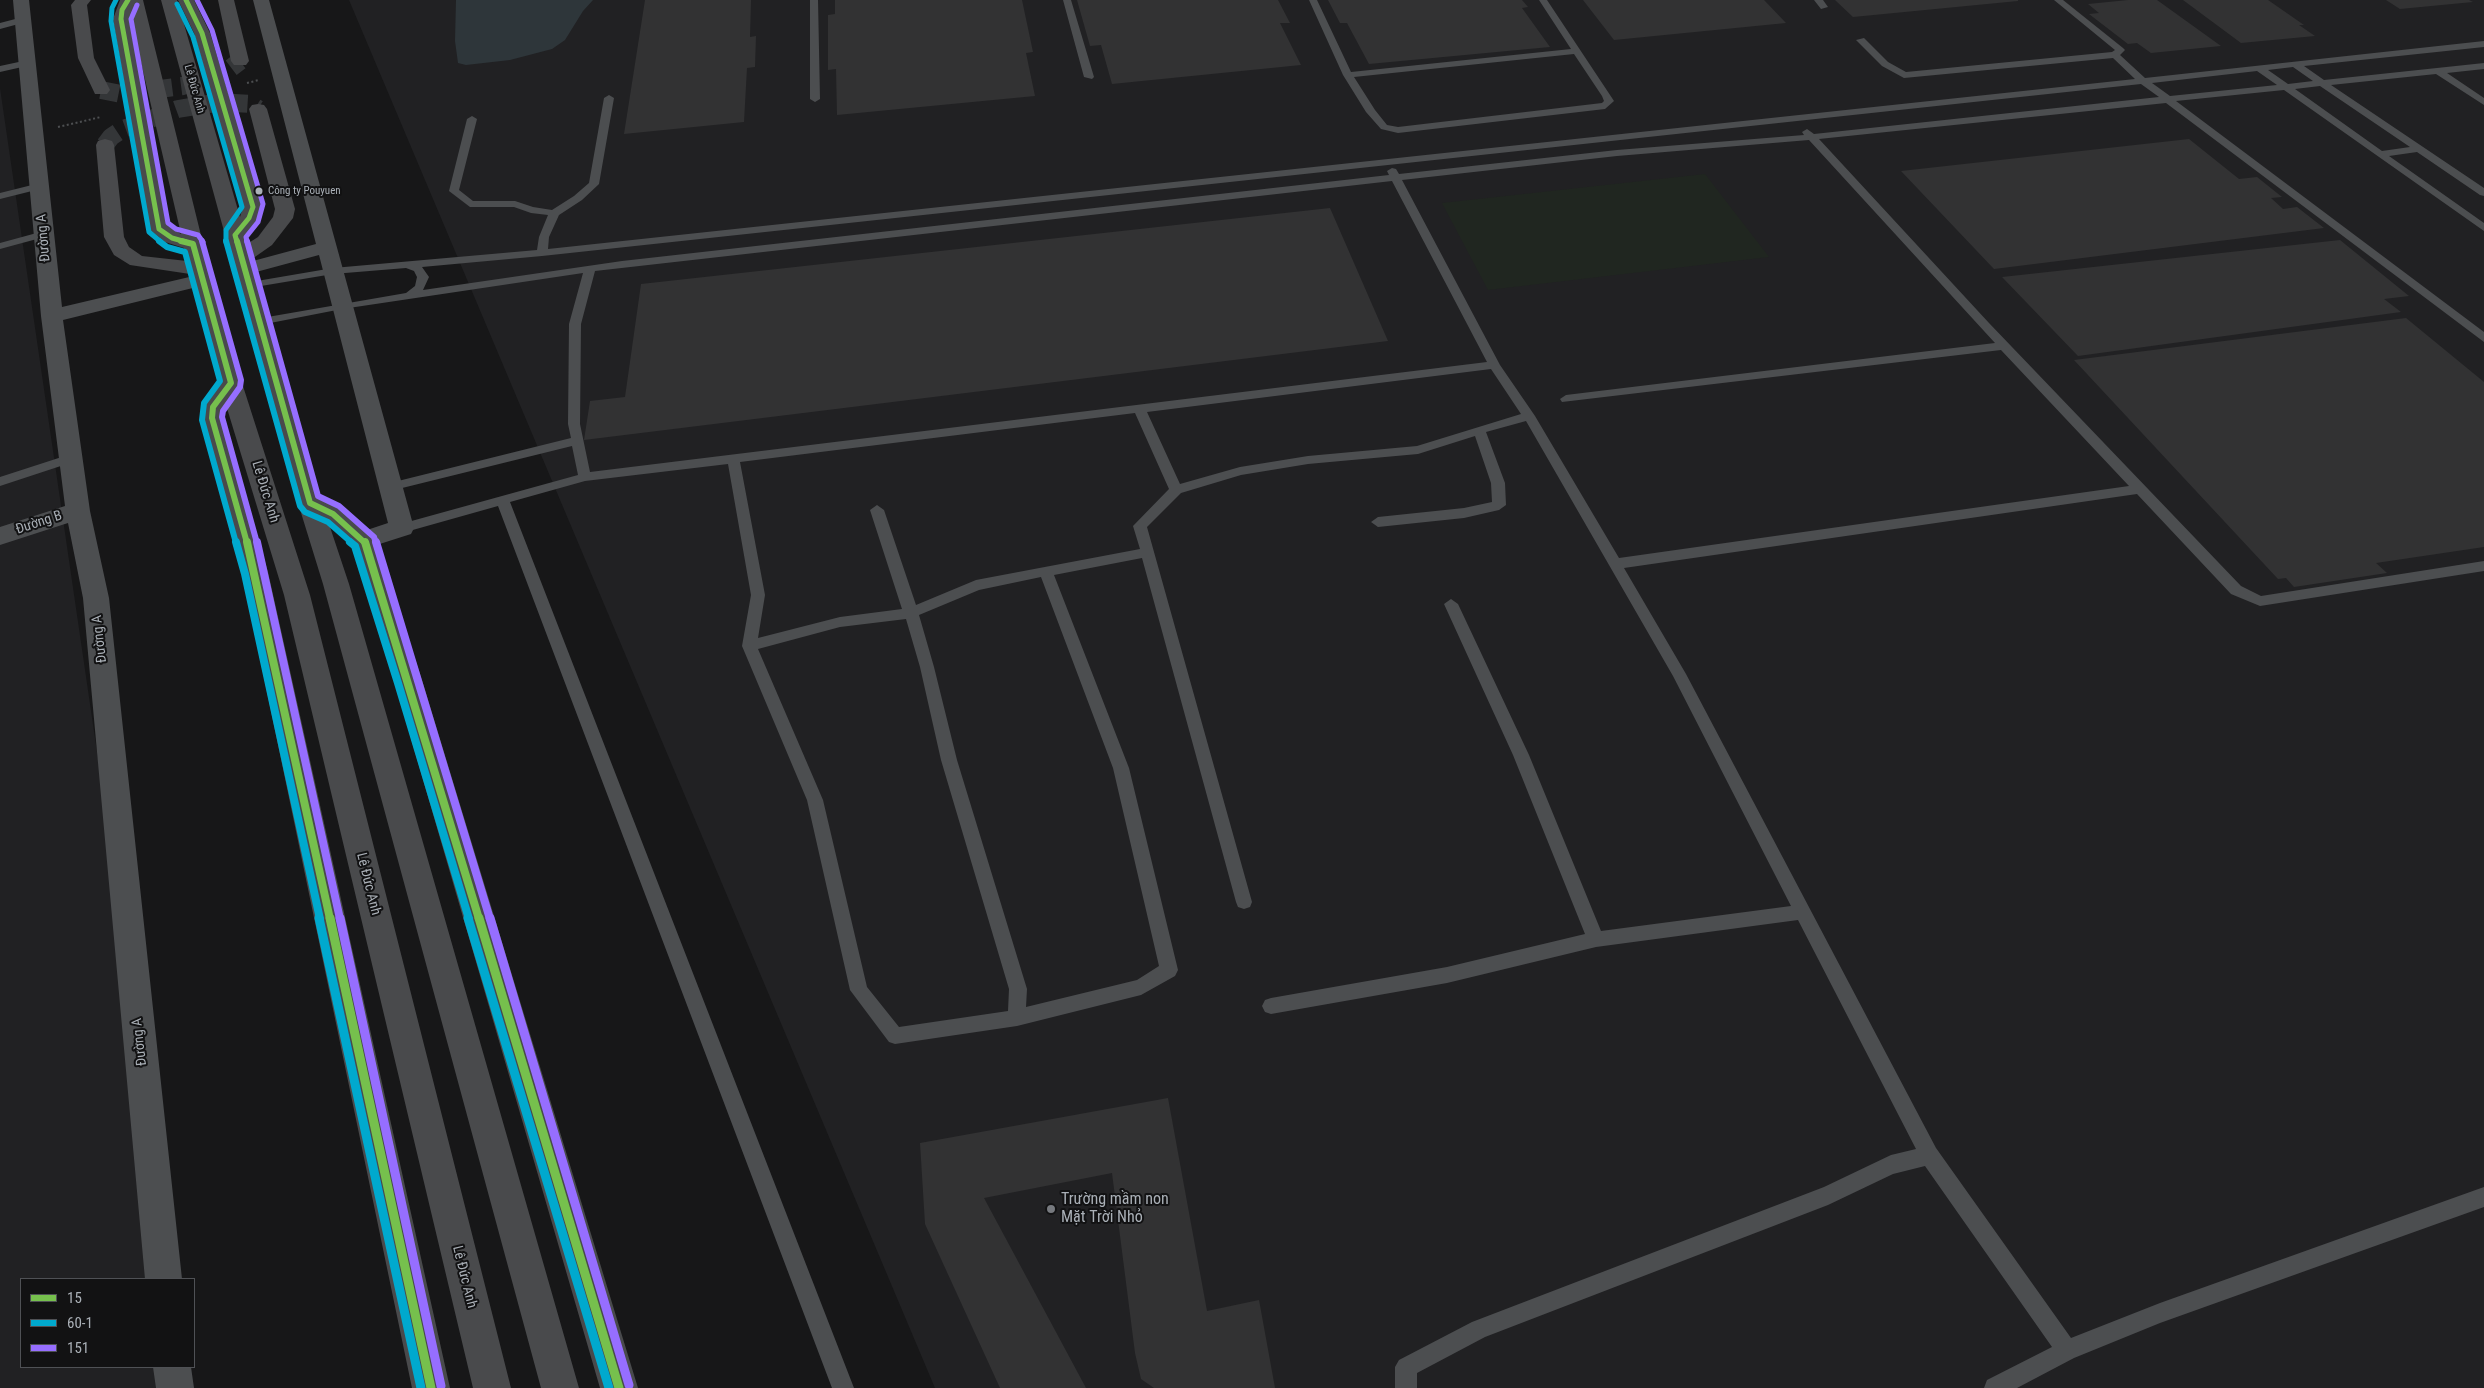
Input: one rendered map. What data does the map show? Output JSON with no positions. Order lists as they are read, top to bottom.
{
  "streets": {
    "highway": ["Lê Đức Anh"],
    "street": ["Đường A", "Đường B"]
  },
  "crossings": [
    ["Đường A", "Đường B"]
  ],
  "places": ["Công ty Pouyuen", "Trường mầm non Mặt Trời Nhỏ"],
  "lines": ["transit line 15", "transit line 60-1", "transit line 151"],
  "legend": ["15", "60-1", "151"]
}
